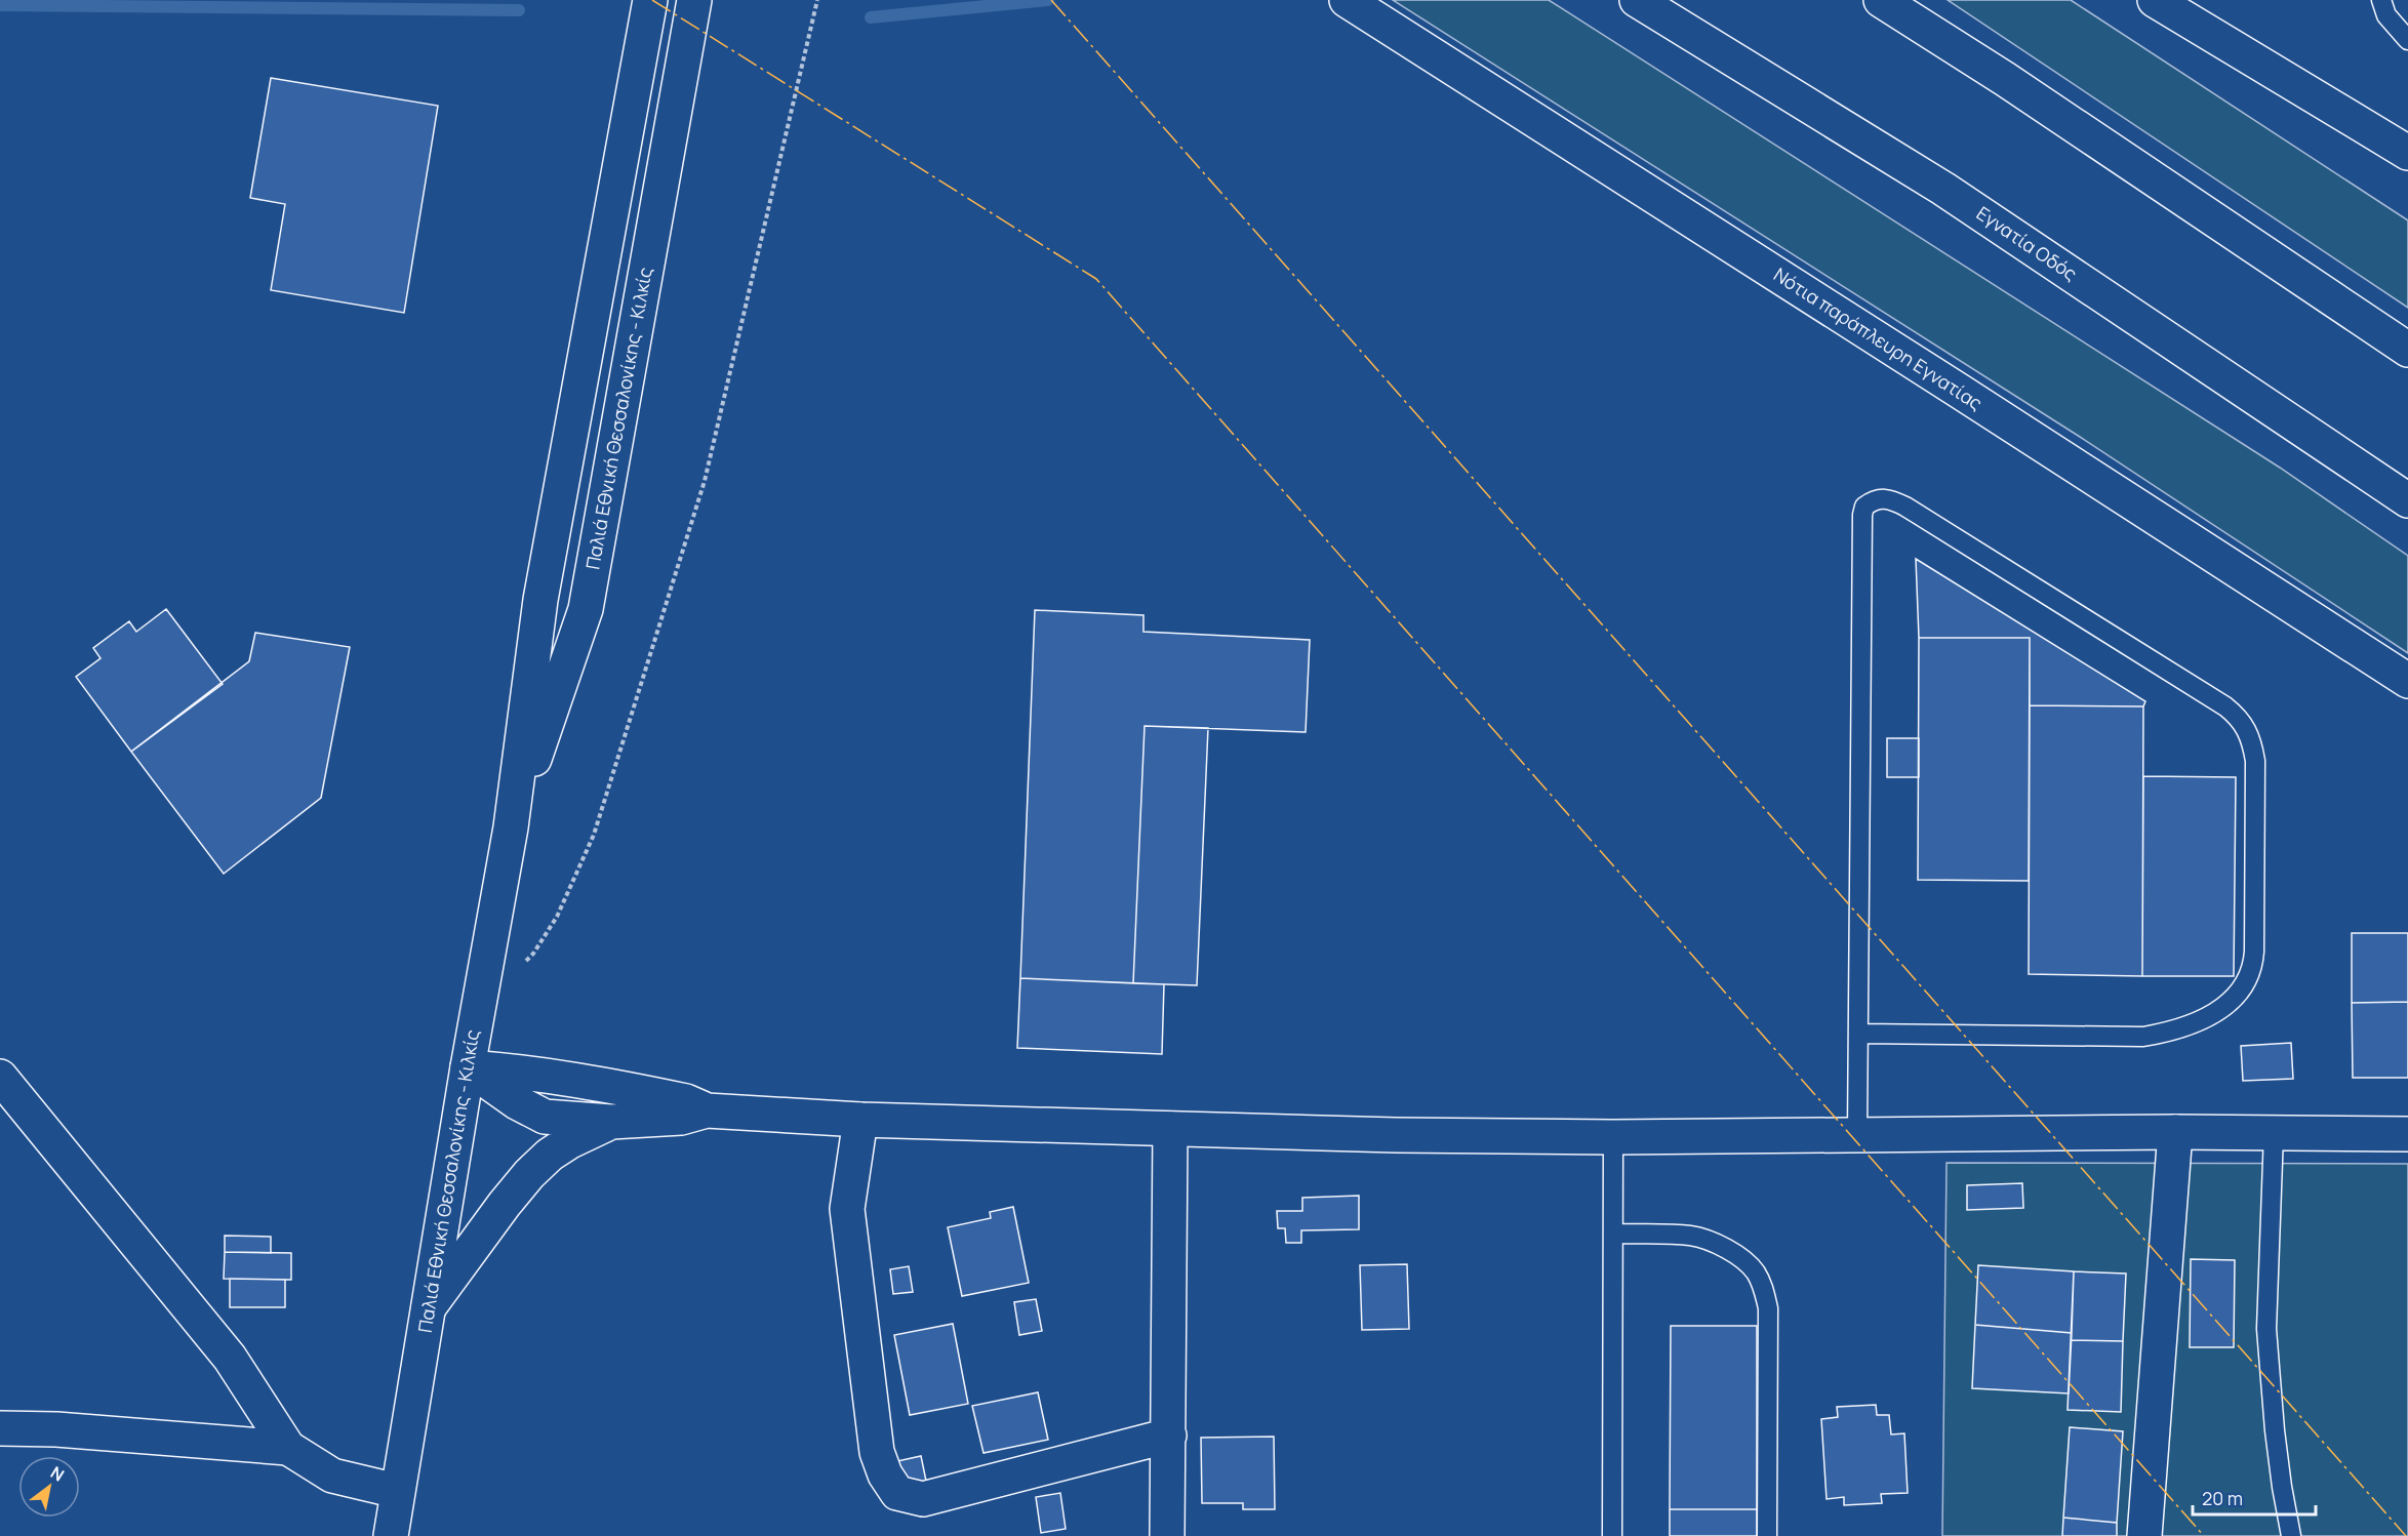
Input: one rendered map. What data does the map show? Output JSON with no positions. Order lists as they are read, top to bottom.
{
  "streets": {
    "main road": ["Εγνατία Οδός", "Νότια παράπλευρη Εγνατίας", "Παλιά Εθνική Θεσσαλονίκης - Κιλκίς"]
  },
  "scale_bar": "20 m",
  "north": "top right"
}
